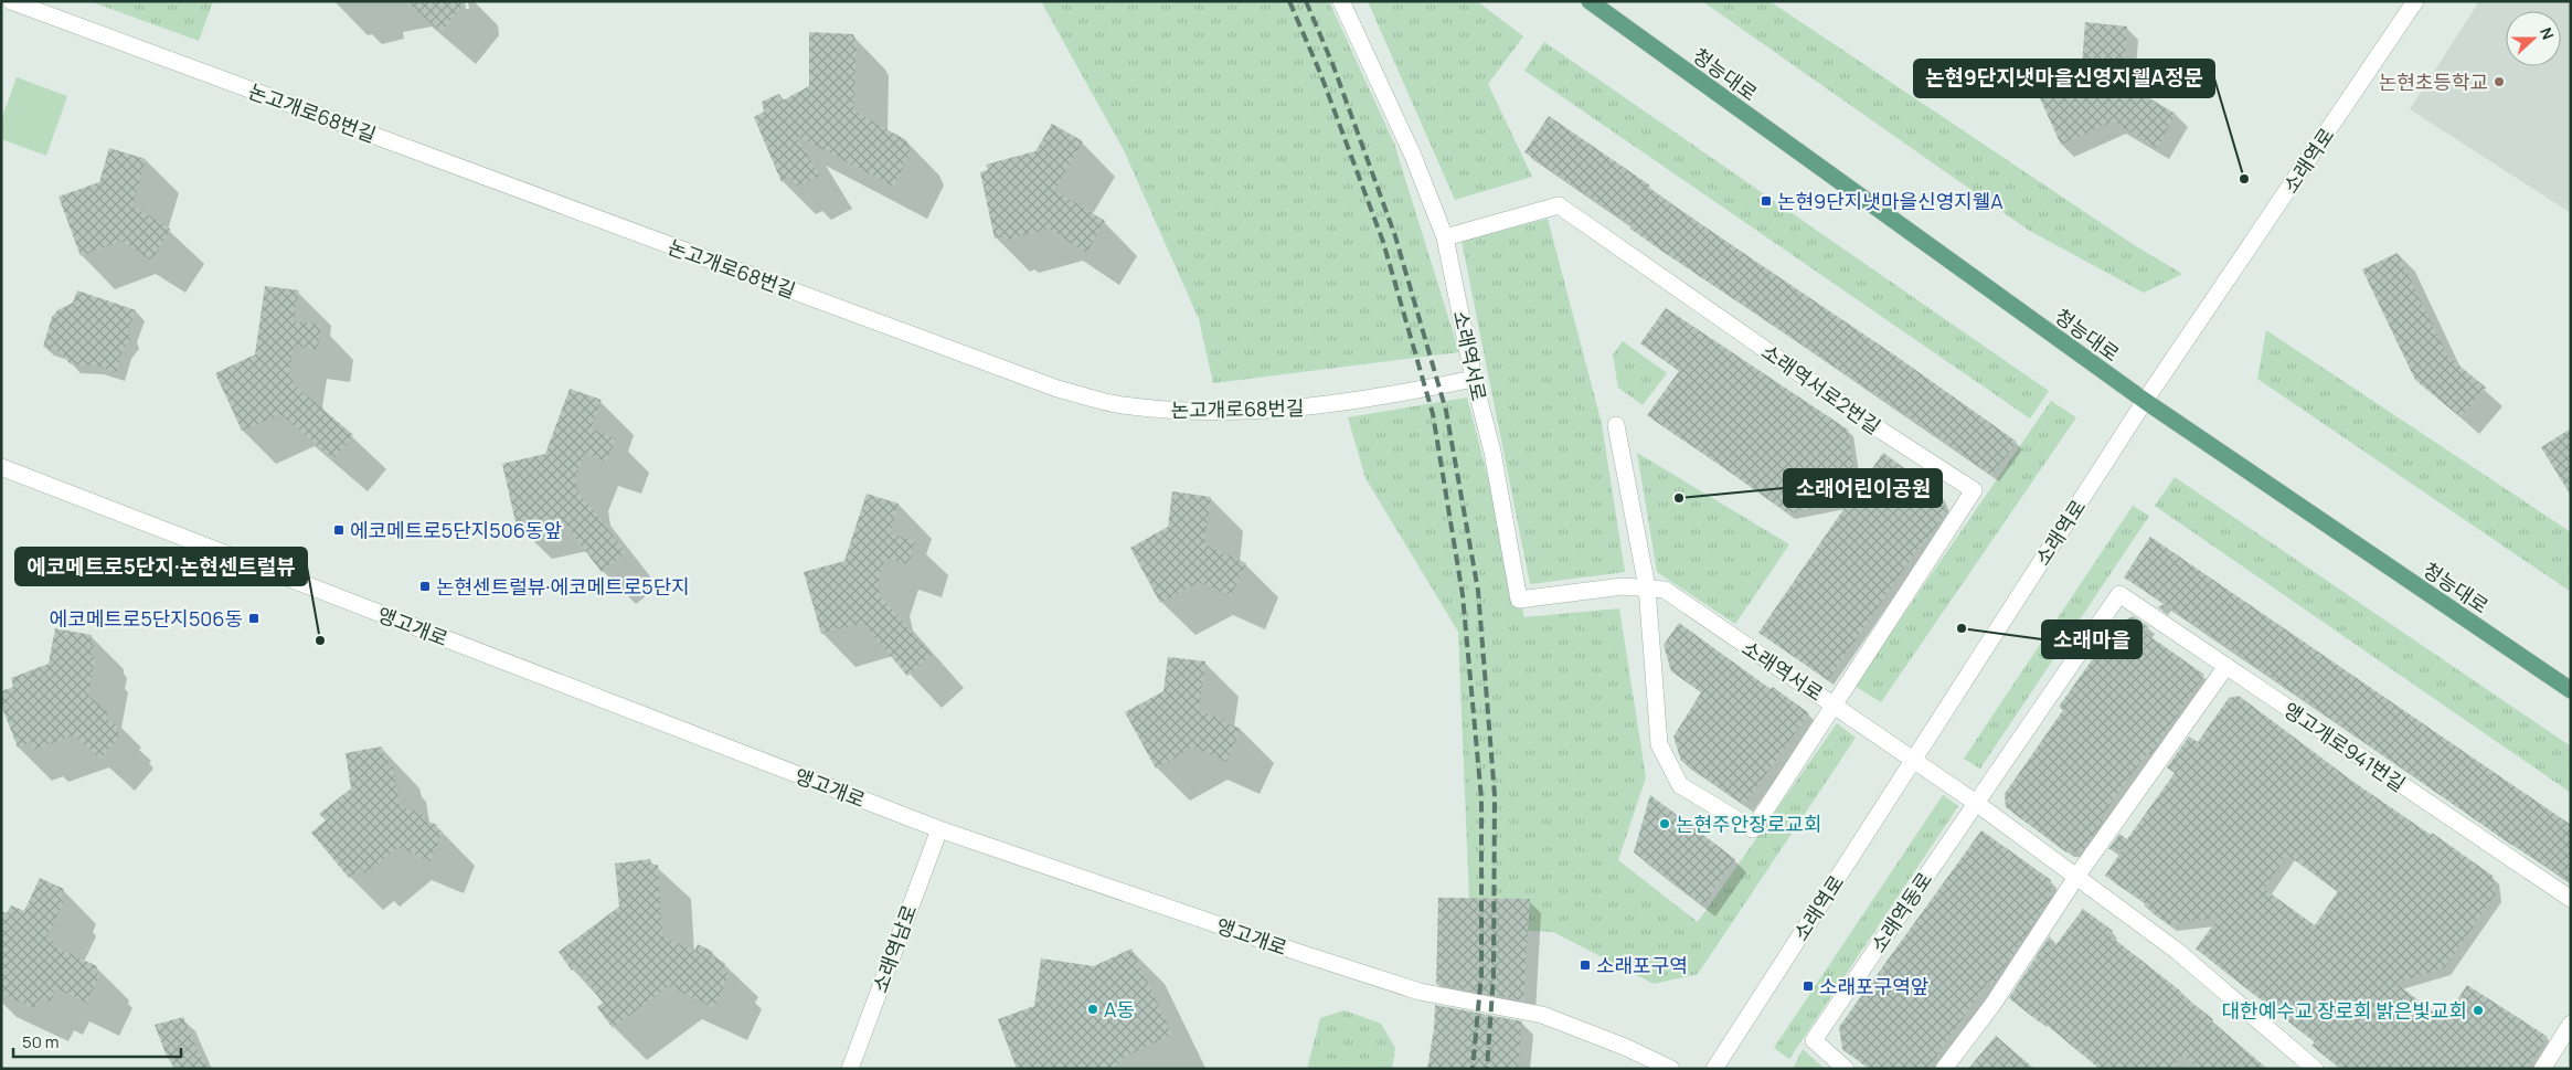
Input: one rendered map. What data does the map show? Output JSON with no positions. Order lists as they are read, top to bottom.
{
  "streets": {
    "main road": ["청능대로"],
    "street": [
      "논고개로68번길",
      "소래역로",
      "소래역서로",
      "소래역서로2번길",
      "앵고개로",
      "앵고개로941번길",
      "소래역동로",
      "소래역남로"
    ]
  },
  "crossings": [
    ["청능대로", "소래역로"],
    ["논고개로68번길", "소래역서로"],
    ["소래역로", "소래역서로"],
    ["소래역서로", "소래역서로2번길"],
    ["앵고개로", "소래역남로"],
    ["앵고개로941번길", "소래역동로"]
  ],
  "places": {
    "other": [
      "논현초등학교",
      "논현9단지냇마을신영지웰A정문",
      "소래어린이공원",
      "소래마을",
      "에코메트로5단지·논현센트럴뷰",
      "논현주안장로교회",
      "A동",
      "대한예수교 장로회 밝은빛교회"
    ],
    "transit": [
      "논현9단지냇마을신영지웰A",
      "에코메트로5단지506동앞",
      "논현센트럴뷰·에코메트로5단지",
      "에코메트로5단지506동",
      "소래포구역",
      "소래포구역앞"
    ]
  },
  "scale_bar": "50 m",
  "north": "right"
}
